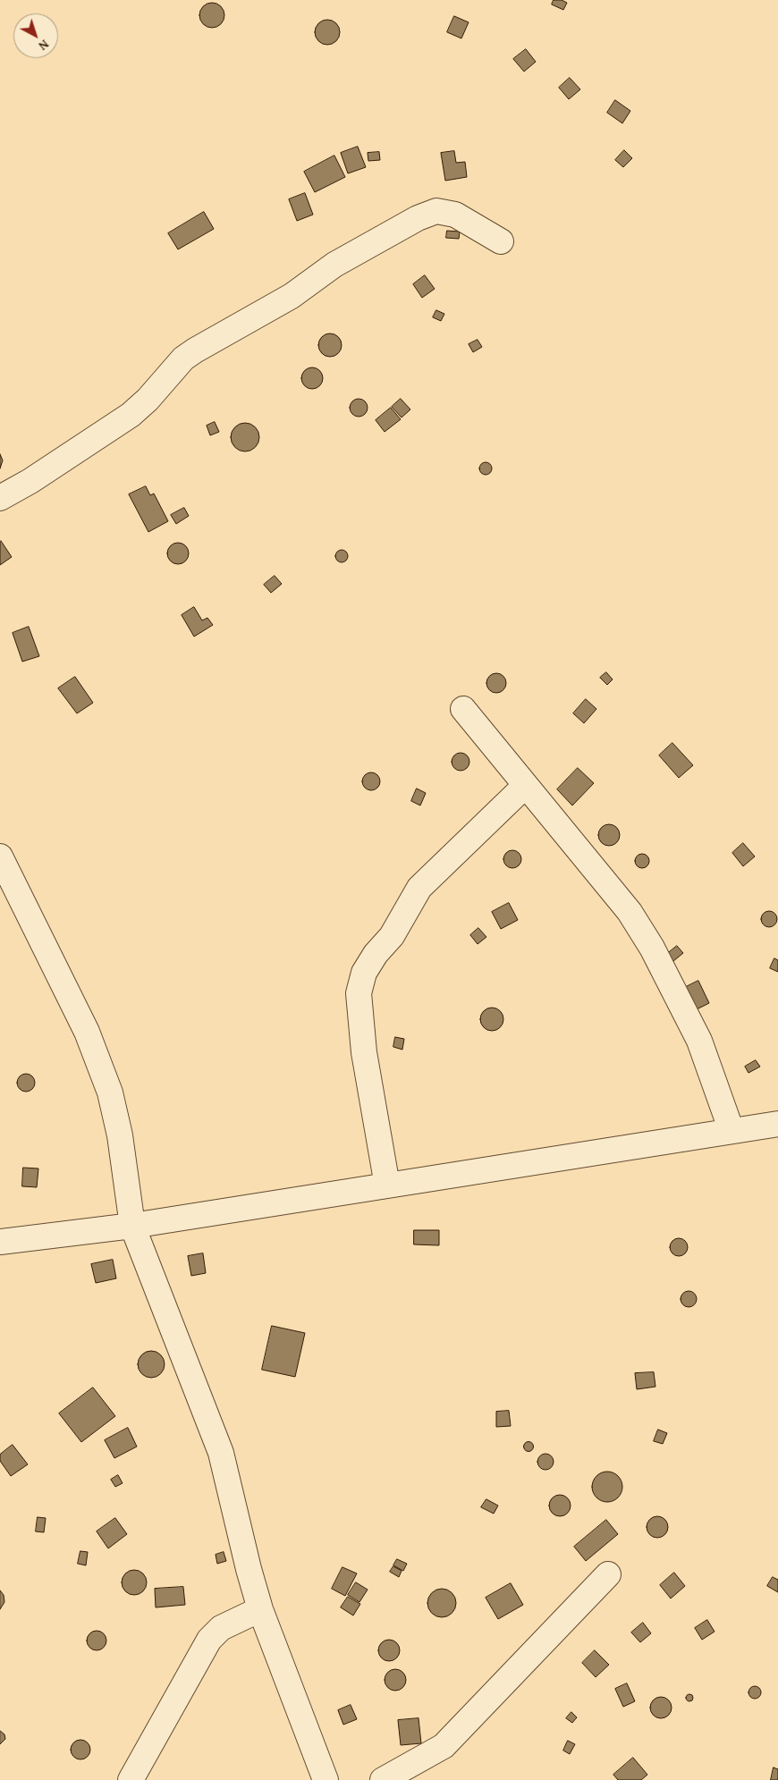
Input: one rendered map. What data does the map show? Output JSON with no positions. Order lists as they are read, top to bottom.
{
  "north": "bottom right"
}
